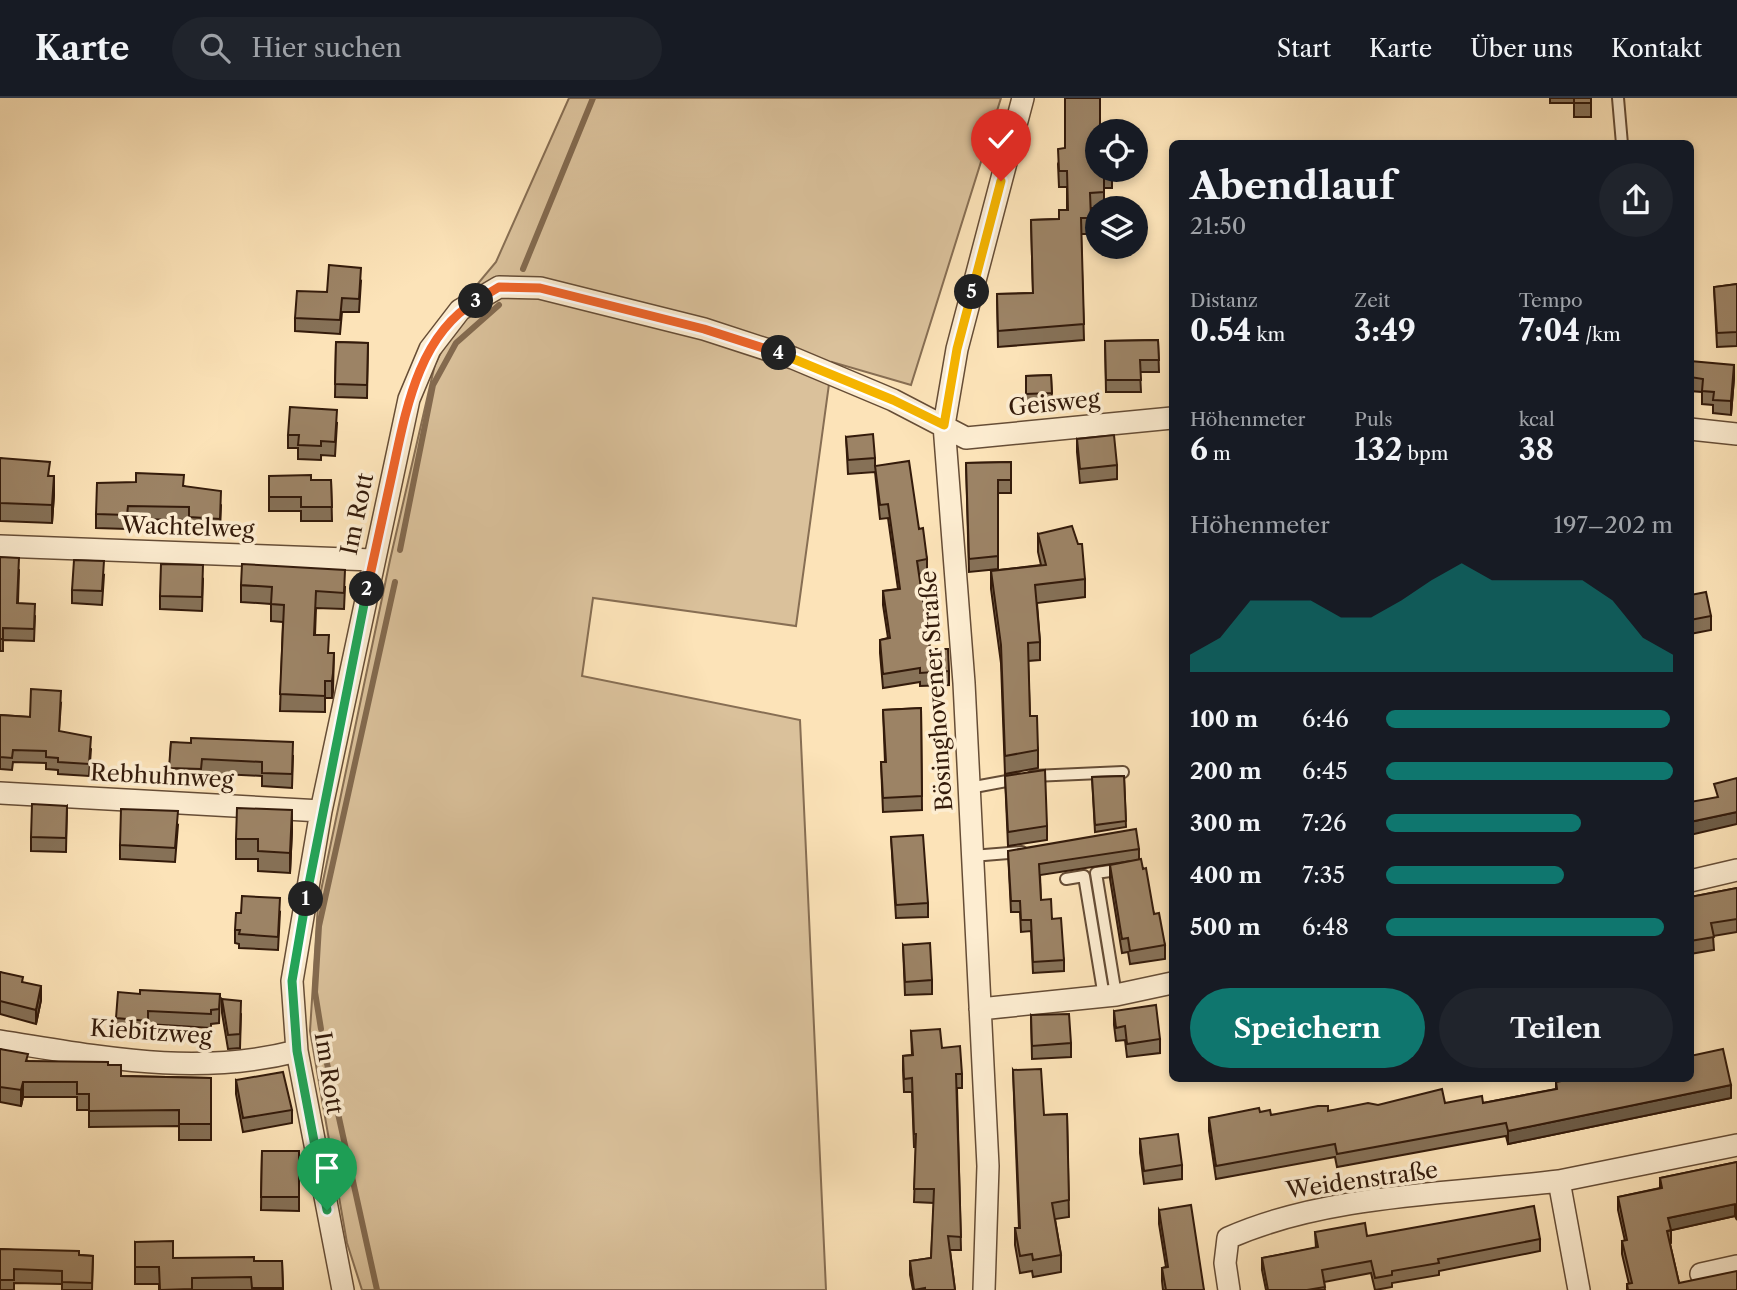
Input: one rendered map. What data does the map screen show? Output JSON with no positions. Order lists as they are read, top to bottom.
{
  "streets": {
    "street": [
      "Geisweg",
      "Im Rott",
      "Wachtelweg",
      "Bösinghovener Straße",
      "Rebhuhnweg",
      "Kiebitzweg",
      "Weidenstraße"
    ]
  },
  "crossings": [
    ["Geisweg", "Im Rott"],
    ["Geisweg", "Bösinghovener Straße"],
    ["Im Rott", "Wachtelweg"],
    ["Im Rott", "Bösinghovener Straße"],
    ["Im Rott", "Rebhuhnweg"],
    ["Im Rott", "Kiebitzweg"]
  ],
  "page": {
    "header": "Karte",
    "search": "Hier suchen",
    "nav": [
      "Start",
      "Karte",
      "Über uns",
      "Kontakt"
    ],
    "heading": ["Abendlauf", "21:50"],
    "stats": [
      ["Distanz", "0.54 km"],
      ["Zeit", "3:49"],
      ["Tempo", "7:04 /km"],
      ["Höhenmeter", "6 m"],
      ["Puls", "132 bpm"],
      ["kcal", "38"]
    ],
    "pins": [
      "5",
      "3",
      "4",
      "2",
      "1"
    ],
    "chart": ["Höhenmeter", "197–202 m"],
    "list": [
      {
        "name": "100 m",
        "note": "6:46"
      },
      {
        "name": "200 m",
        "note": "6:45"
      },
      {
        "name": "300 m",
        "note": "7:26"
      },
      {
        "name": "400 m",
        "note": "7:35"
      },
      {
        "name": "500 m",
        "note": "6:48"
      }
    ],
    "buttons": ["Speichern", "Teilen"]
  }
}
